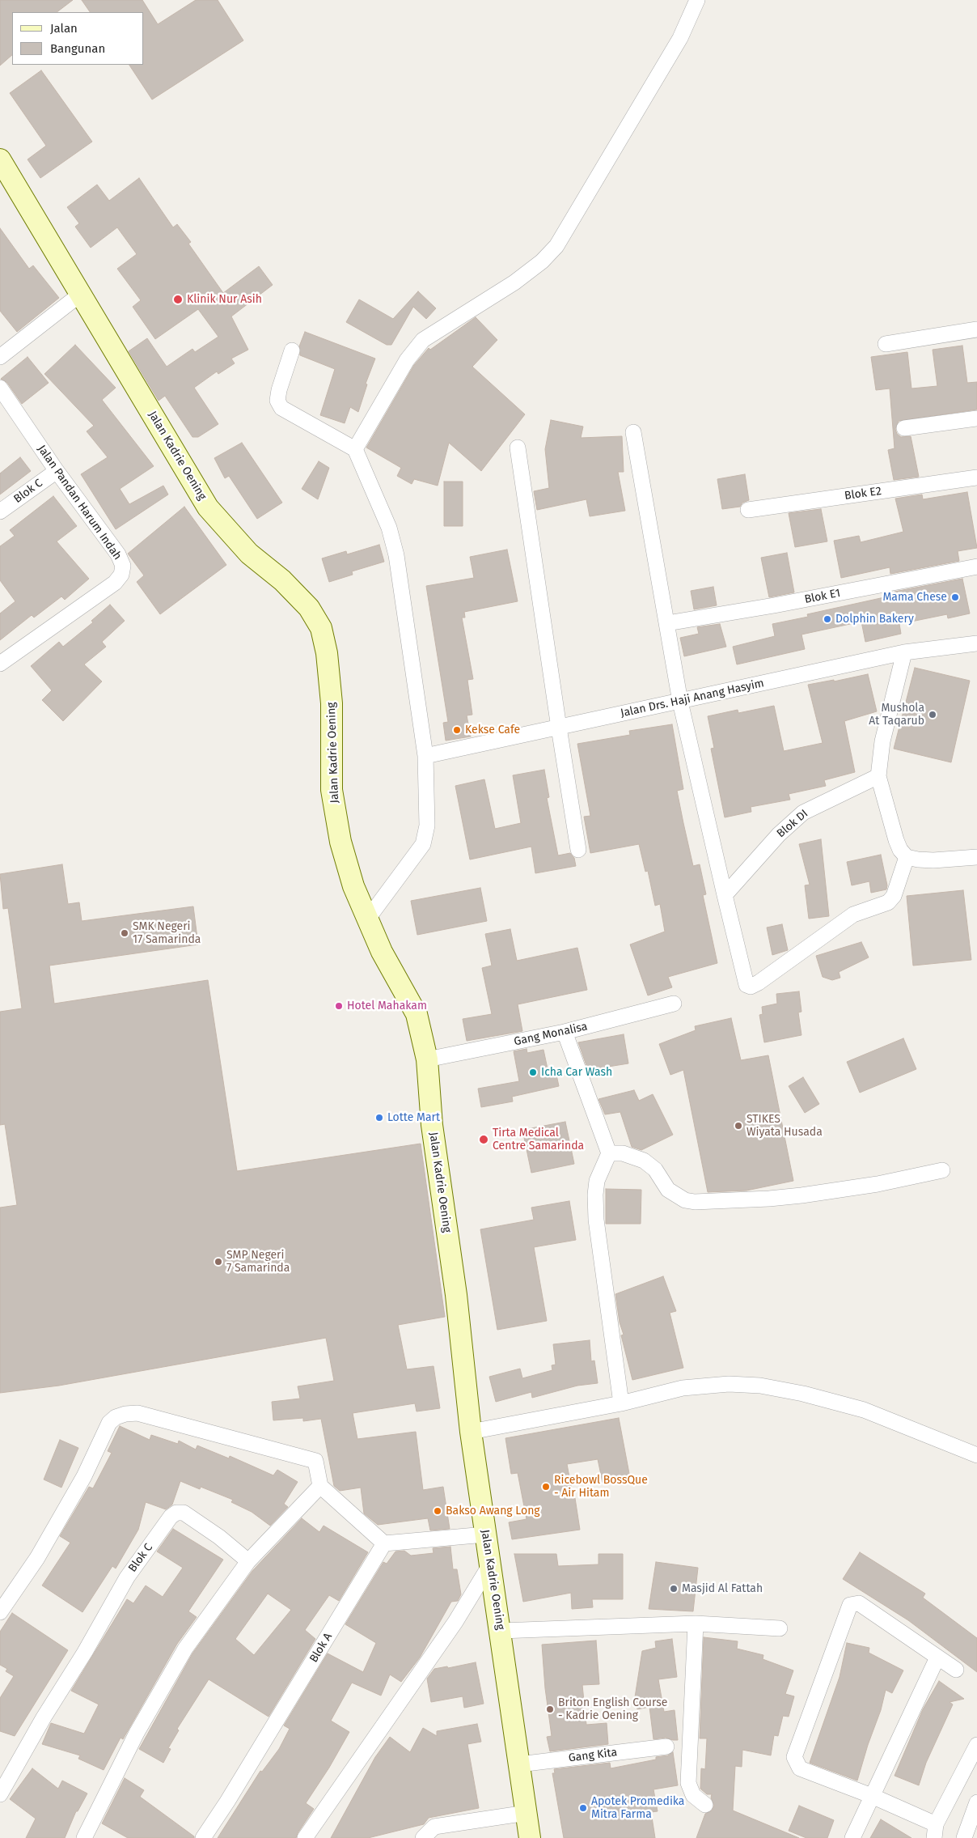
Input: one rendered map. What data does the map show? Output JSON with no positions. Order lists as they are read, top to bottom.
{
  "streets": {
    "main road": ["Jalan Kadrie Oening"],
    "street": [
      "Blok C",
      "Blok E2",
      "Jalan Pandan Harum Indah",
      "Blok E1",
      "Jalan Drs. Haji Anang Hasyim",
      "Blok DI",
      "Gang Monalisa",
      "Blok A",
      "Gang Kita"
    ]
  },
  "crossings": [
    ["Jalan Kadrie Oening", "Gang Monalisa"],
    ["Jalan Kadrie Oening", "Gang Kita"],
    ["Blok C", "Jalan Pandan Harum Indah"]
  ],
  "places": [
    "Klinik Nur Asih",
    "Mama Chese",
    "Dolphin Bakery",
    "Mushola At Taqarub",
    "Kekse Cafe",
    "SMK Negeri 17 Samarinda",
    "Hotel Mahakam",
    "Icha Car Wash",
    "Lotte Mart",
    "STIKES Wiyata Husada",
    "Tirta Medical Centre Samarinda",
    "SMP Negeri 7 Samarinda",
    "Ricebowl BossQue - Air Hitam",
    "Bakso Awang Long",
    "Masjid Al Fattah",
    "Briton English Course - Kadrie Oening",
    "Apotek Promedika Mitra Farma"
  ],
  "legend": ["Jalan", "Bangunan"]
}
